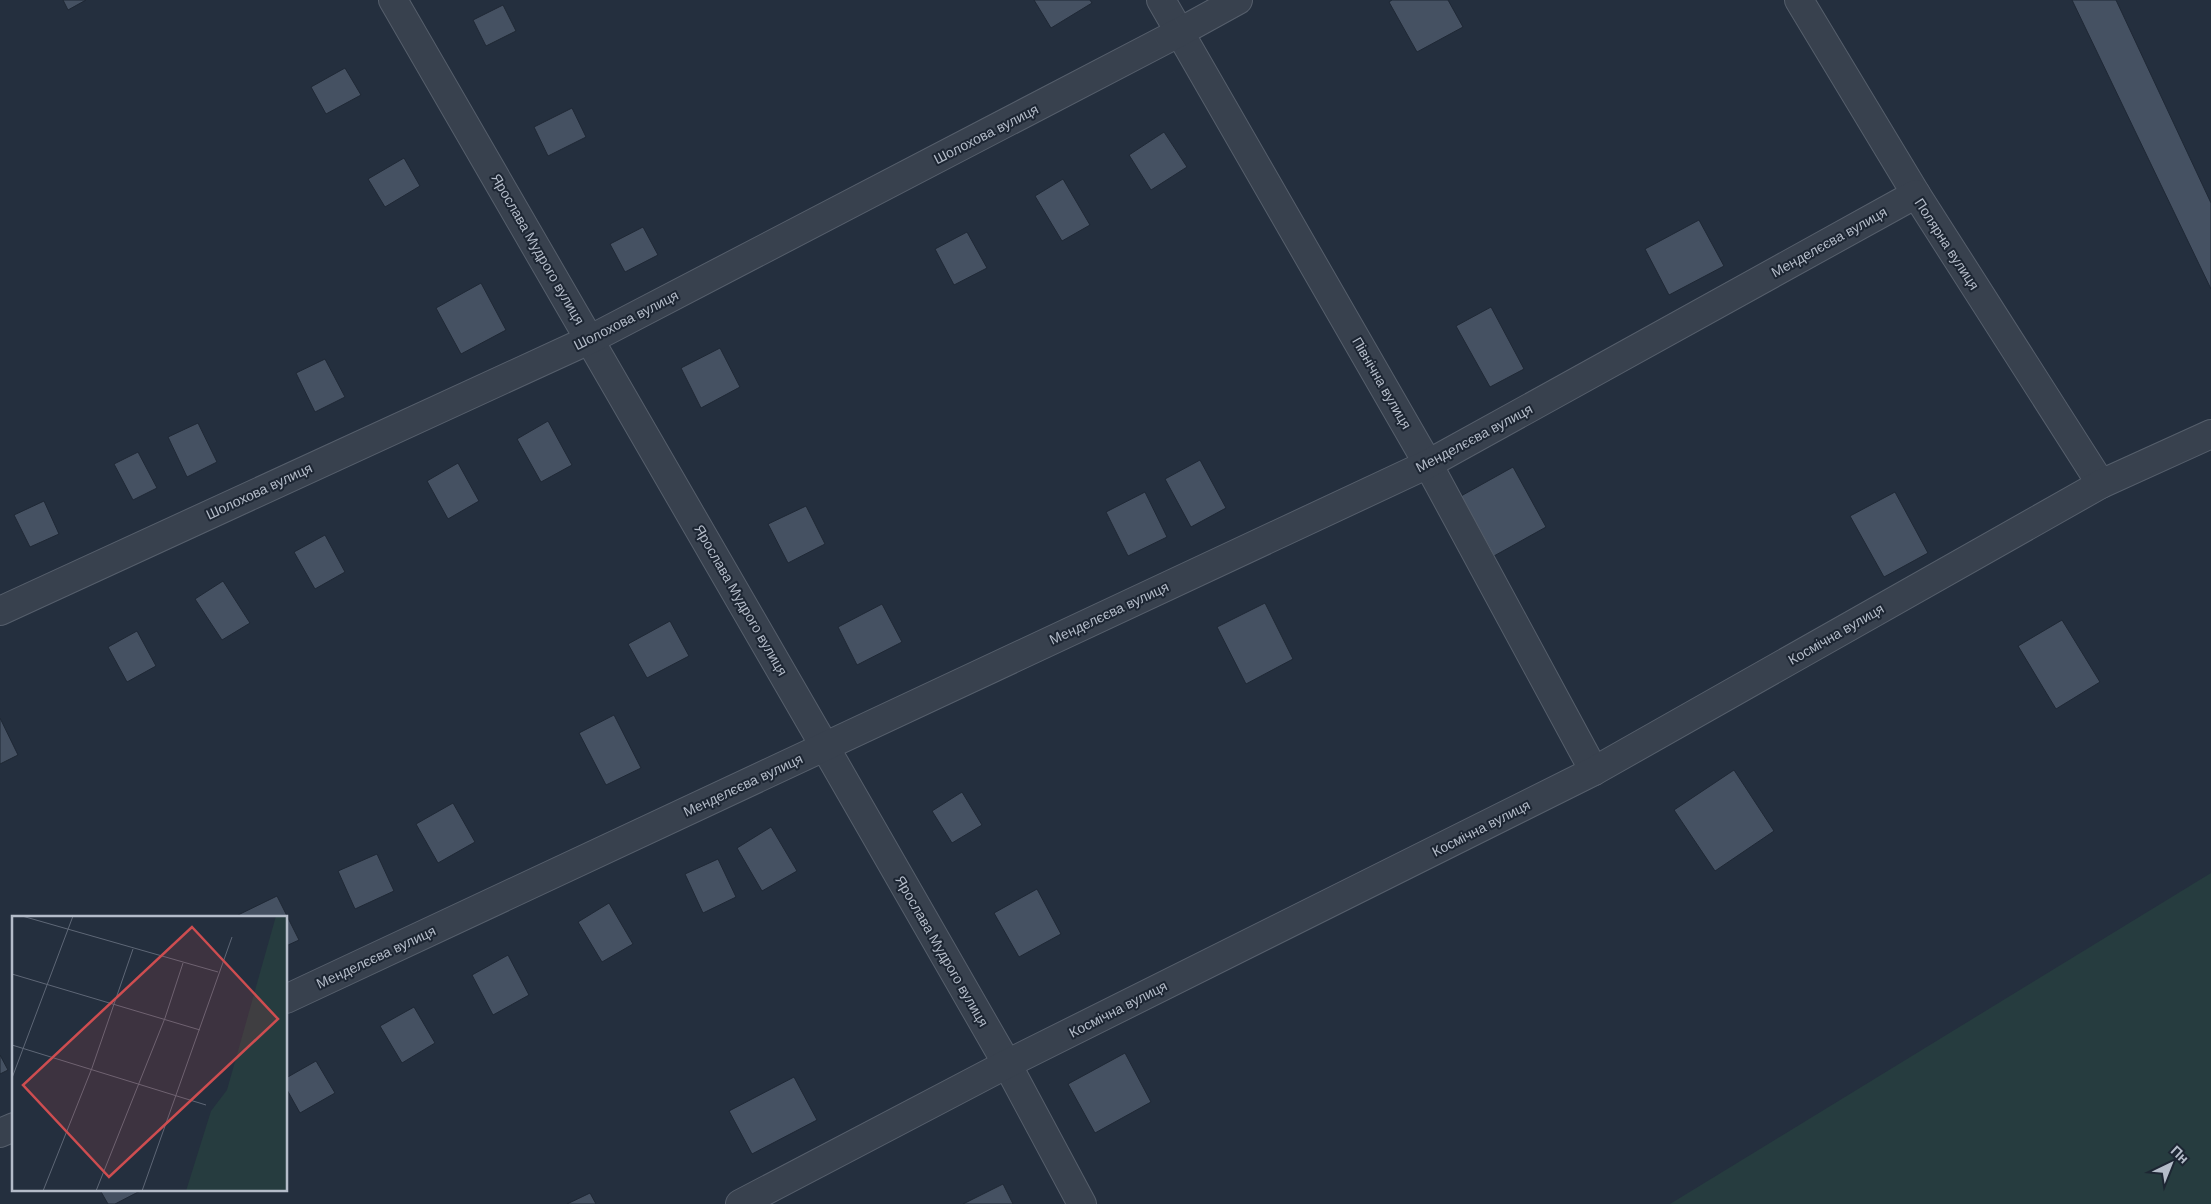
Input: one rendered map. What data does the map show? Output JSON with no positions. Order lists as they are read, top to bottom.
{
  "streets": {
    "street": [
      "Шолохова вулиця",
      "Менделєєва вулиця",
      "Полярна вулиця",
      "Ярослава Мудрого вулиця",
      "Північна вулиця",
      "Космічна вулиця"
    ]
  },
  "crossings": [
    ["Шолохова вулиця", "Ярослава Мудрого вулиця"],
    ["Шолохова вулиця", "Північна вулиця"],
    ["Менделєєва вулиця", "Полярна вулиця"],
    ["Менделєєва вулиця", "Ярослава Мудрого вулиця"],
    ["Менделєєва вулиця", "Північна вулиця"],
    ["Полярна вулиця", "Космічна вулиця"],
    ["Ярослава Мудрого вулиця", "Космічна вулиця"],
    ["Північна вулиця", "Космічна вулиця"]
  ],
  "north": "top right"
}
